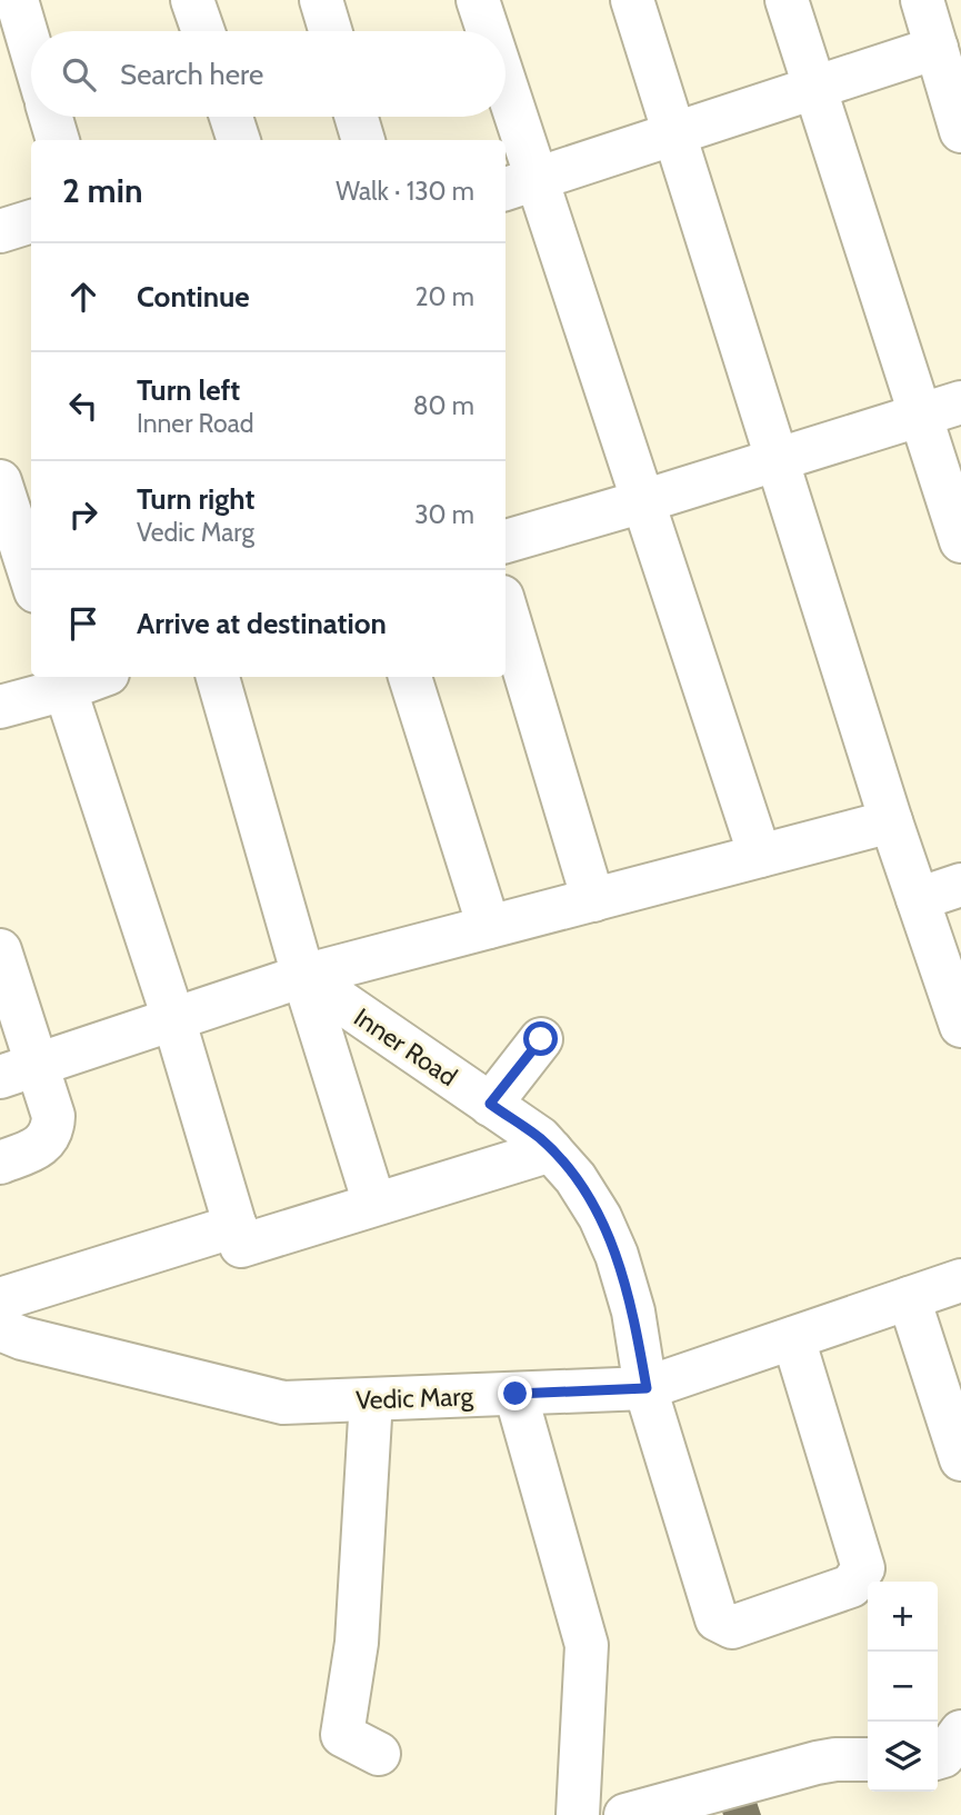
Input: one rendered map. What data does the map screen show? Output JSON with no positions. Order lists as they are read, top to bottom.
{
  "streets": {
    "street": ["Inner Road", "Vedic Marg"]
  },
  "crossings": [
    ["Inner Road", "Vedic Marg"]
  ],
  "page": {
    "search": "Search here",
    "heading": ["2 min", "Walk · 130 m"],
    "list": [
      ["Continue", "20 m"],
      ["Turn left", "Inner Road", "80 m"],
      ["Turn right", "Vedic Marg", "30 m"],
      "Arrive at destination"
    ],
    "map_buttons": ["+", "−"]
  }
}
